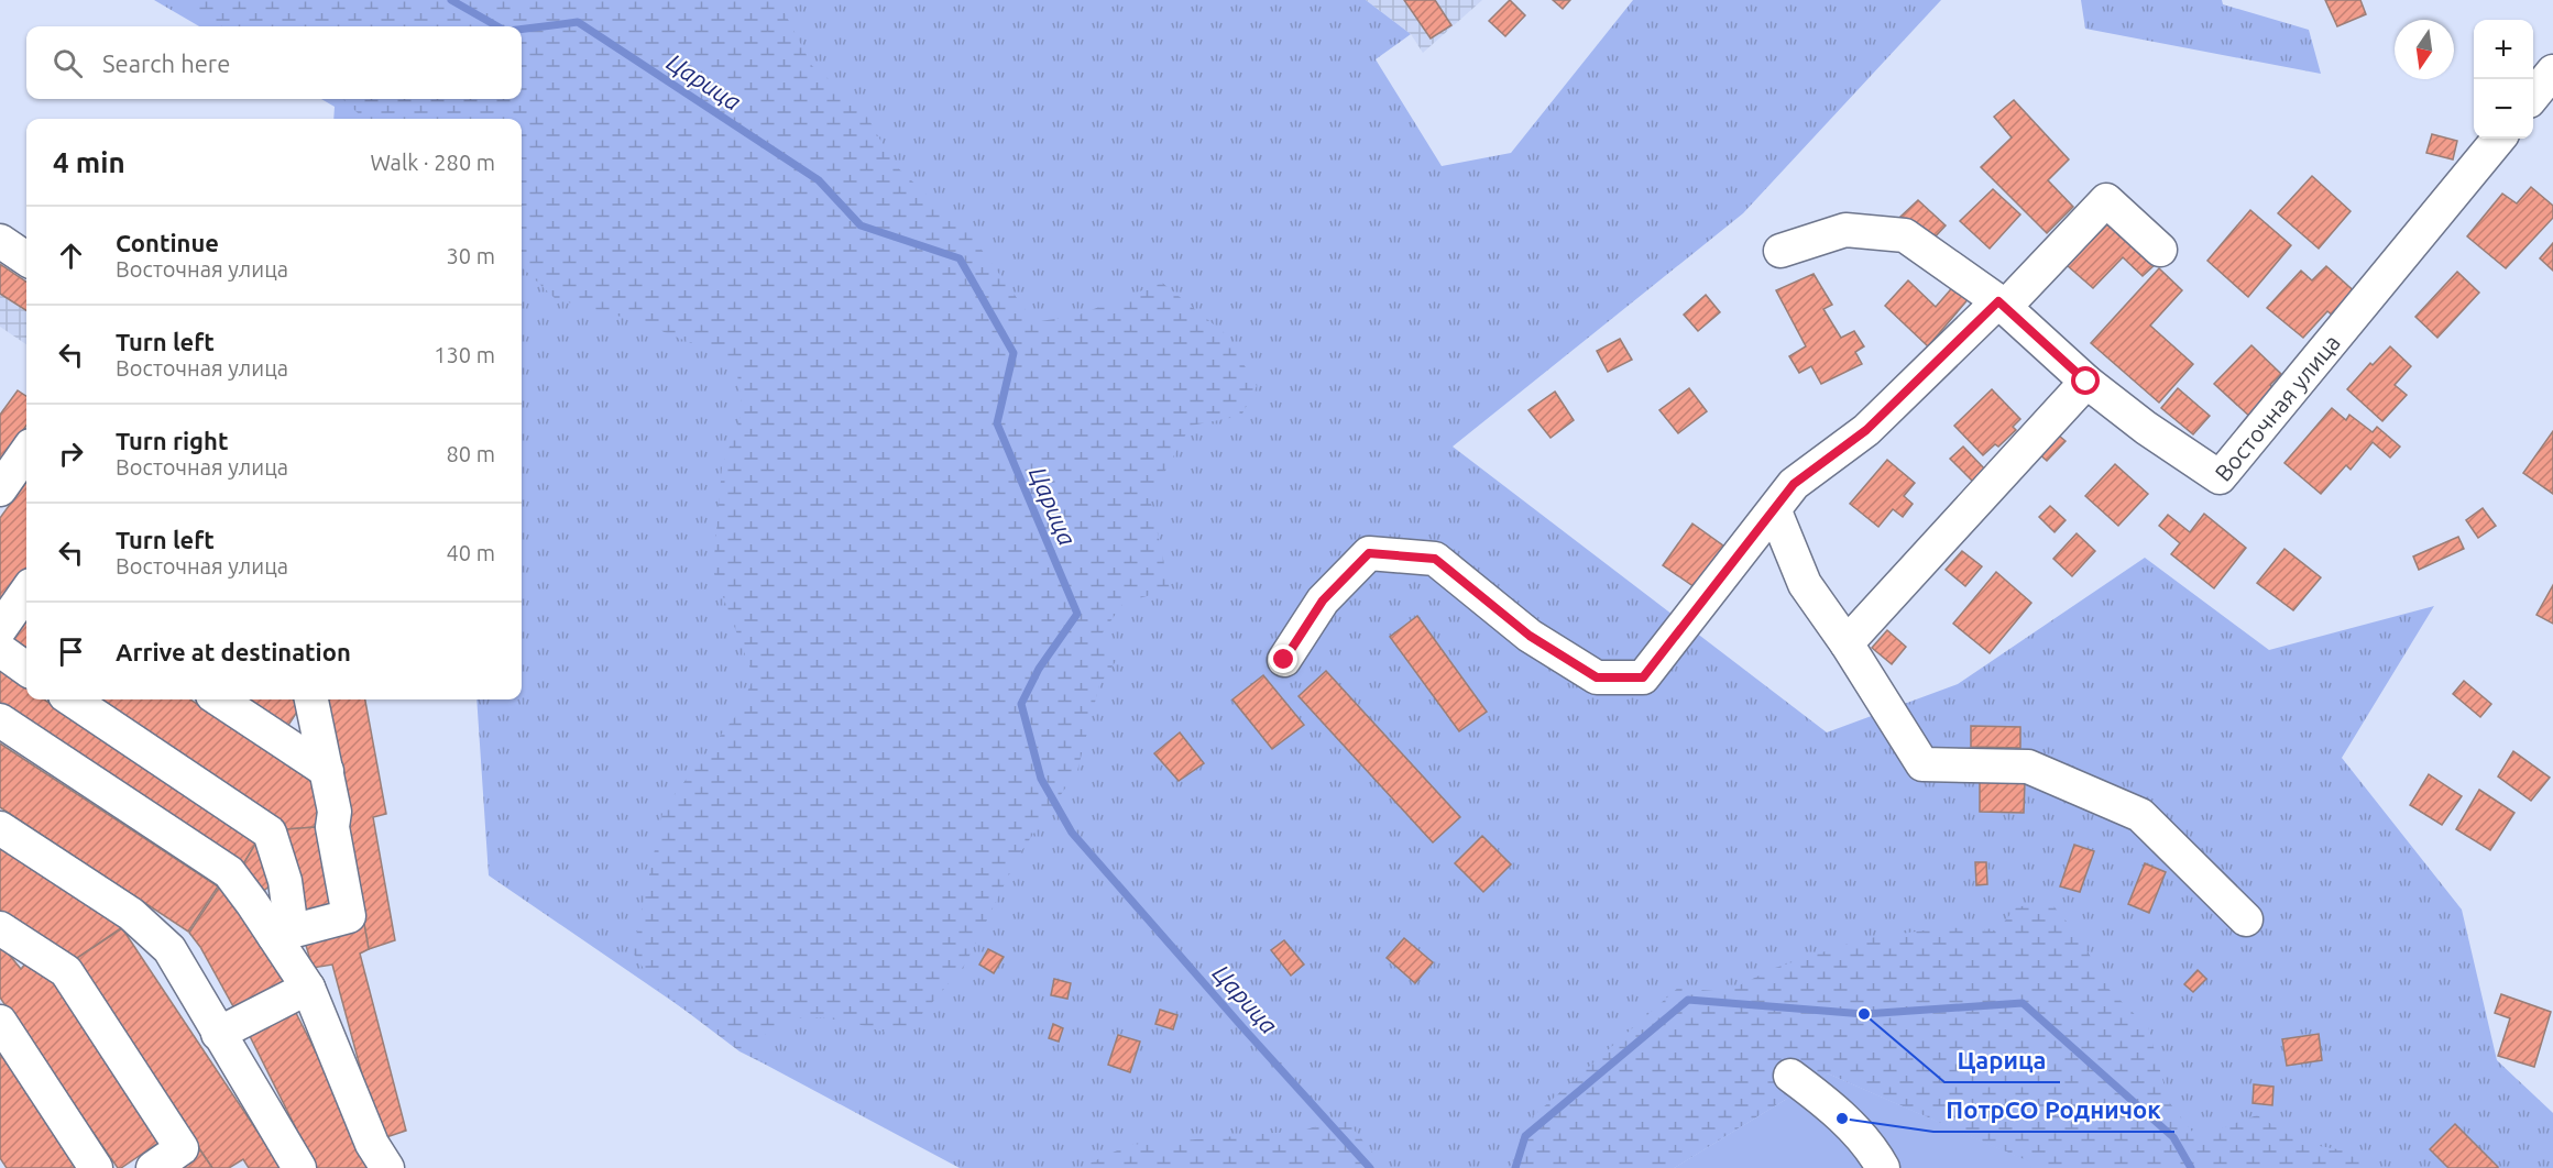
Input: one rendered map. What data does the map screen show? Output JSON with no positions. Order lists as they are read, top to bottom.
{
  "streets": {
    "street": ["Восточная улица"]
  },
  "water": ["Царица"],
  "places": ["Царица", "ПотрСО Родничок"],
  "north": "bottom",
  "page": {
    "map_buttons": ["+", "−"],
    "search": "Search here",
    "heading": ["4 min", "Walk · 280 m"],
    "list": [
      ["Continue", "Восточная улица", "30 m"],
      ["Turn left", "Восточная улица", "130 m"],
      ["Turn right", "Восточная улица", "80 m"],
      ["Turn left", "Восточная улица", "40 m"],
      "Arrive at destination"
    ]
  }
}
